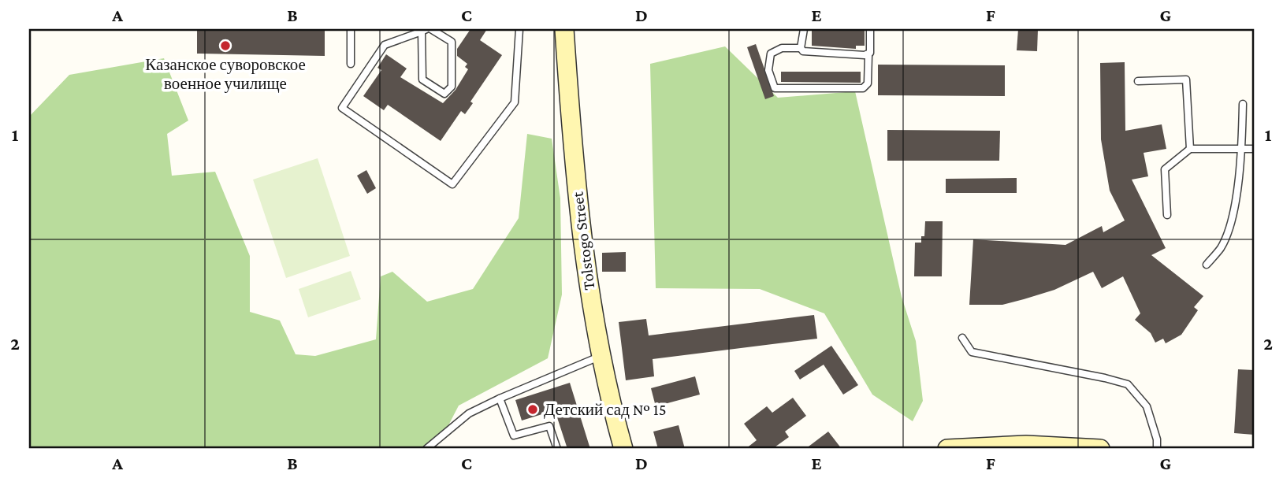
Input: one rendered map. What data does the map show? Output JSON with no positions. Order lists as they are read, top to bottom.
{
  "streets": {
    "street": ["Tolstogo Street"]
  },
  "places": ["Казанское суворовское военное училище", "Детский сад № 15"],
  "grid": {
    "columns": [
      "A",
      "B",
      "C",
      "D",
      "E",
      "F",
      "G"
    ],
    "rows": ["1", "2"]
  }
}
